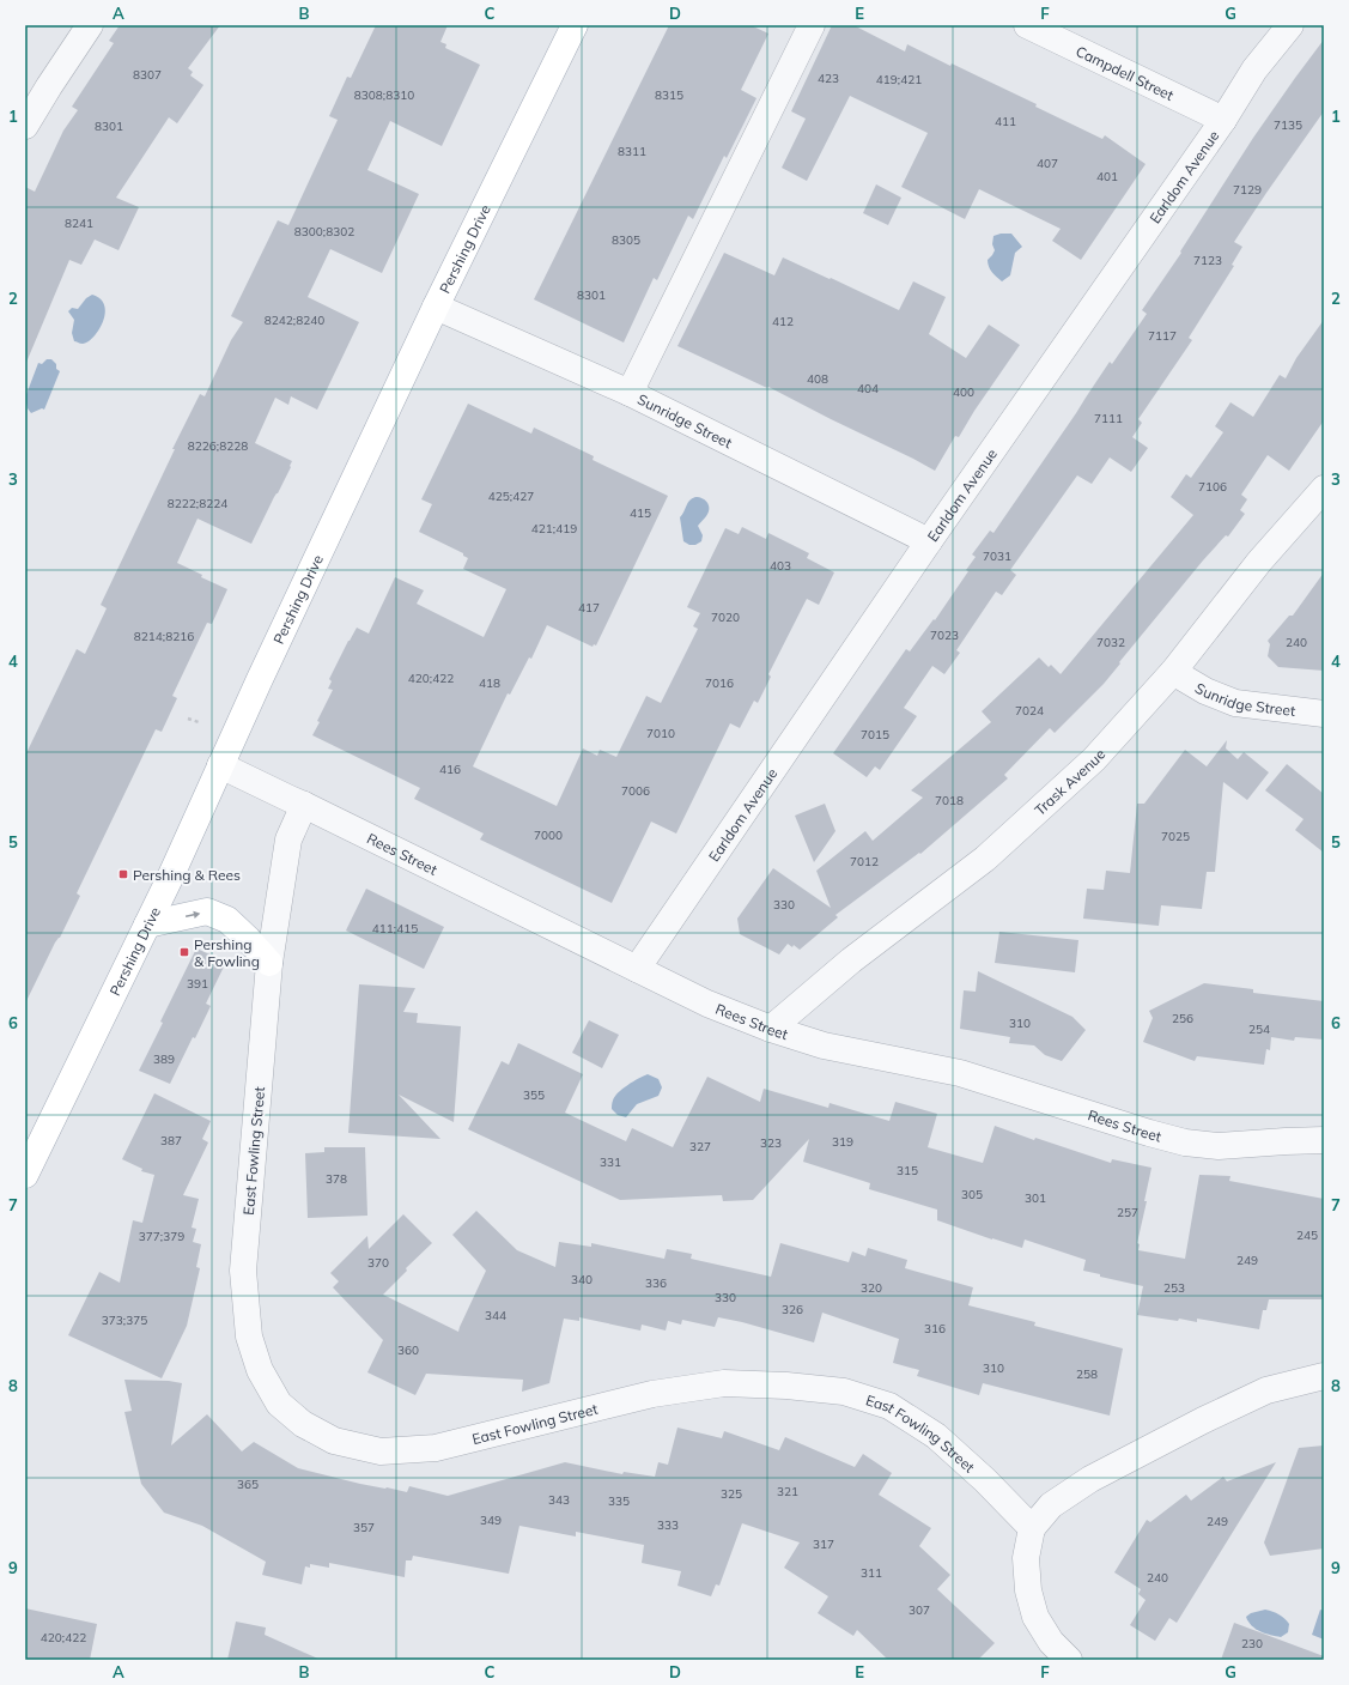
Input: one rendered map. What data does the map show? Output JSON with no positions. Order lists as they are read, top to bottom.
{
  "streets": {
    "main road": ["Pershing Drive"],
    "street": [
      "Campdell Street",
      "Earldom Avenue",
      "Sunridge Street",
      "Trask Avenue",
      "Rees Street",
      "East Fowling Street"
    ]
  },
  "crossings": [
    ["Campdell Street", "Earldom Avenue"],
    ["Earldom Avenue", "Sunridge Street"],
    ["Earldom Avenue", "Rees Street"],
    ["Pershing Drive", "Sunridge Street"],
    ["Pershing Drive", "Rees Street"],
    ["Sunridge Street", "Trask Avenue"],
    ["Trask Avenue", "Rees Street"],
    ["Rees Street", "East Fowling Street"]
  ],
  "places": {
    "transit": ["Pershing & Rees", "Pershing & Fowling"]
  },
  "house_numbers": [
    "8307",
    "423",
    "419;421",
    "8308;8310",
    "8315",
    "411",
    "7135",
    "8301",
    "8311",
    "407",
    "401",
    "7129",
    "8241",
    "8300;8302",
    "8305",
    "7123",
    "8301",
    "8242;8240",
    "412",
    "7117",
    "408",
    "404",
    "400",
    "7111",
    "8226;8228",
    "7106",
    "425;427",
    "8222;8224",
    "415",
    "421;419",
    "7031",
    "403",
    "417",
    "7020",
    "7023",
    "8214;8216",
    "7032",
    "240",
    "420;422",
    "418",
    "7016",
    "7024",
    "7010",
    "7015",
    "416",
    "7006",
    "7018",
    "7000",
    "7025",
    "7012",
    "330",
    "411;415",
    "391",
    "256",
    "310",
    "254",
    "389",
    "355",
    "387",
    "319",
    "323",
    "327",
    "331",
    "315",
    "378",
    "305",
    "301",
    "257",
    "245",
    "377;379",
    "249",
    "370",
    "340",
    "336",
    "320",
    "253",
    "330",
    "326",
    "344",
    "373;375",
    "316",
    "360",
    "310",
    "258",
    "365",
    "321",
    "325",
    "343",
    "335",
    "349",
    "249",
    "333",
    "357",
    "317",
    "311",
    "240",
    "307",
    "420;422",
    "230"
  ],
  "grid": {
    "columns": [
      "A",
      "B",
      "C",
      "D",
      "E",
      "F",
      "G"
    ],
    "rows": [
      "1",
      "2",
      "3",
      "4",
      "5",
      "6",
      "7",
      "8",
      "9"
    ]
  }
}
